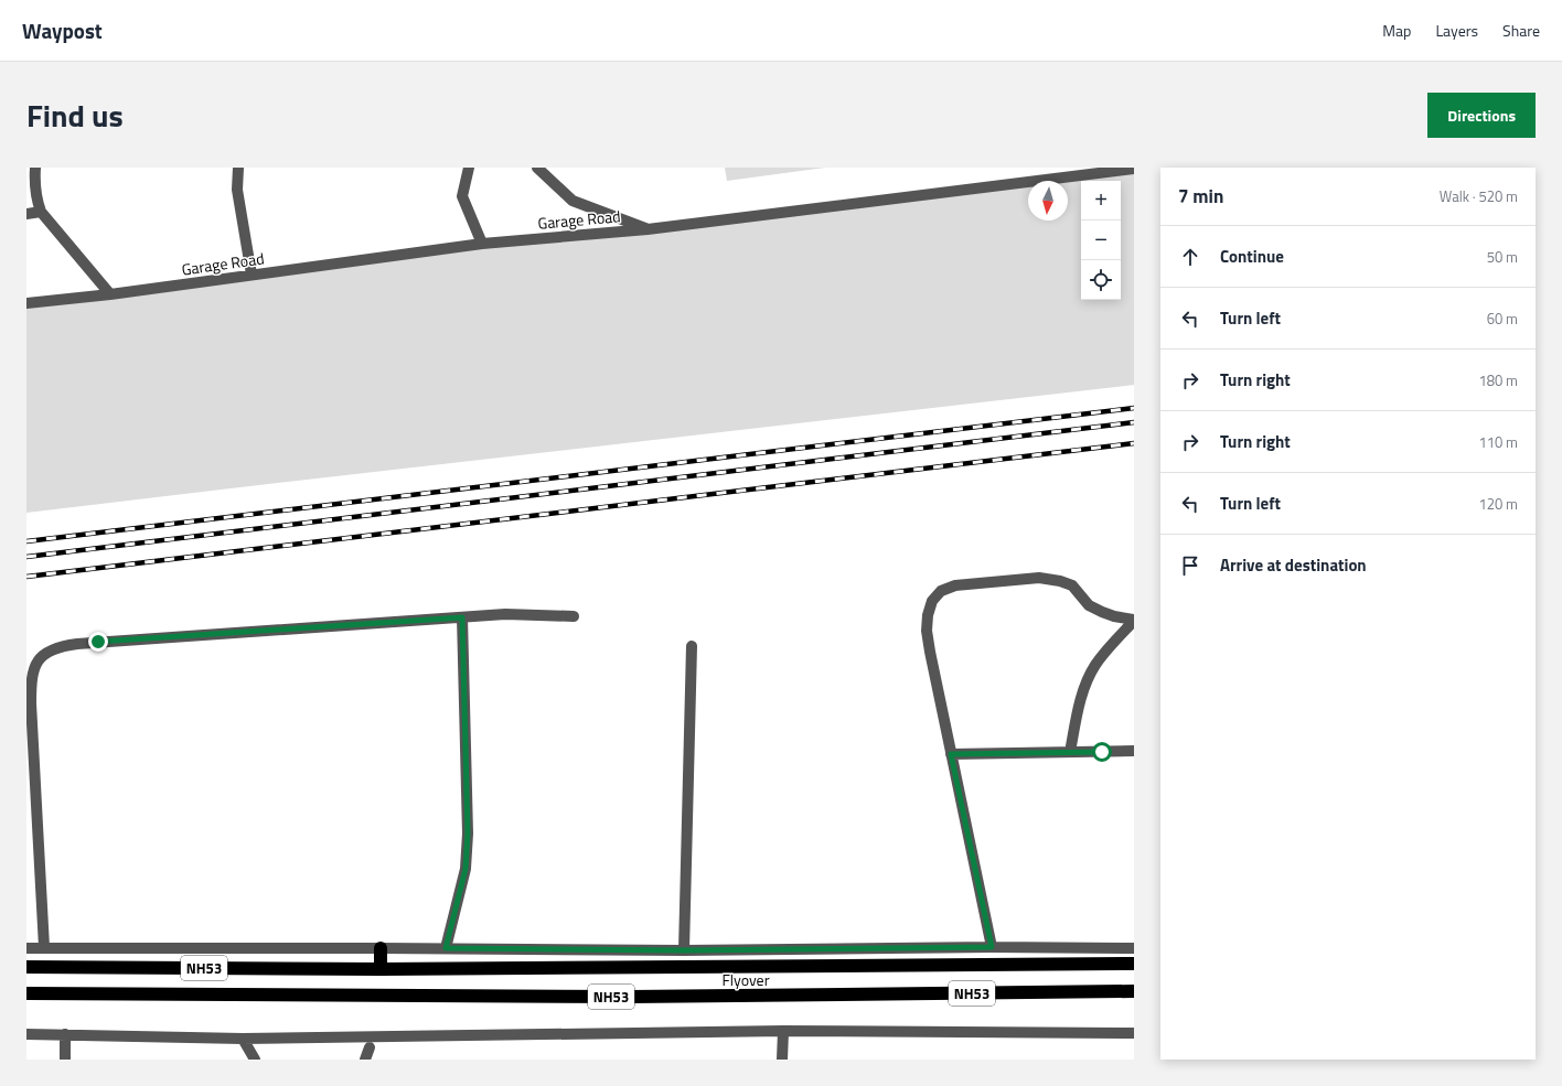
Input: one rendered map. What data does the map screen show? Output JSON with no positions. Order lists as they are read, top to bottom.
{
  "streets": {
    "highway": ["NH53", "Flyover"],
    "street": ["Garage Road"]
  },
  "crossings": [
    ["NH53", "Flyover"]
  ],
  "north": "bottom",
  "page": {
    "header": "Waypost",
    "nav": ["Map", "Layers", "Share"],
    "title": "Find us",
    "buttons": "Directions",
    "heading": ["7 min", "Walk · 520 m"],
    "map_buttons": ["+", "−"],
    "list": [
      ["Continue", "50 m"],
      ["Turn left", "60 m"],
      ["Turn right", "180 m"],
      ["Turn right", "110 m"],
      ["Turn left", "120 m"],
      "Arrive at destination"
    ]
  }
}
